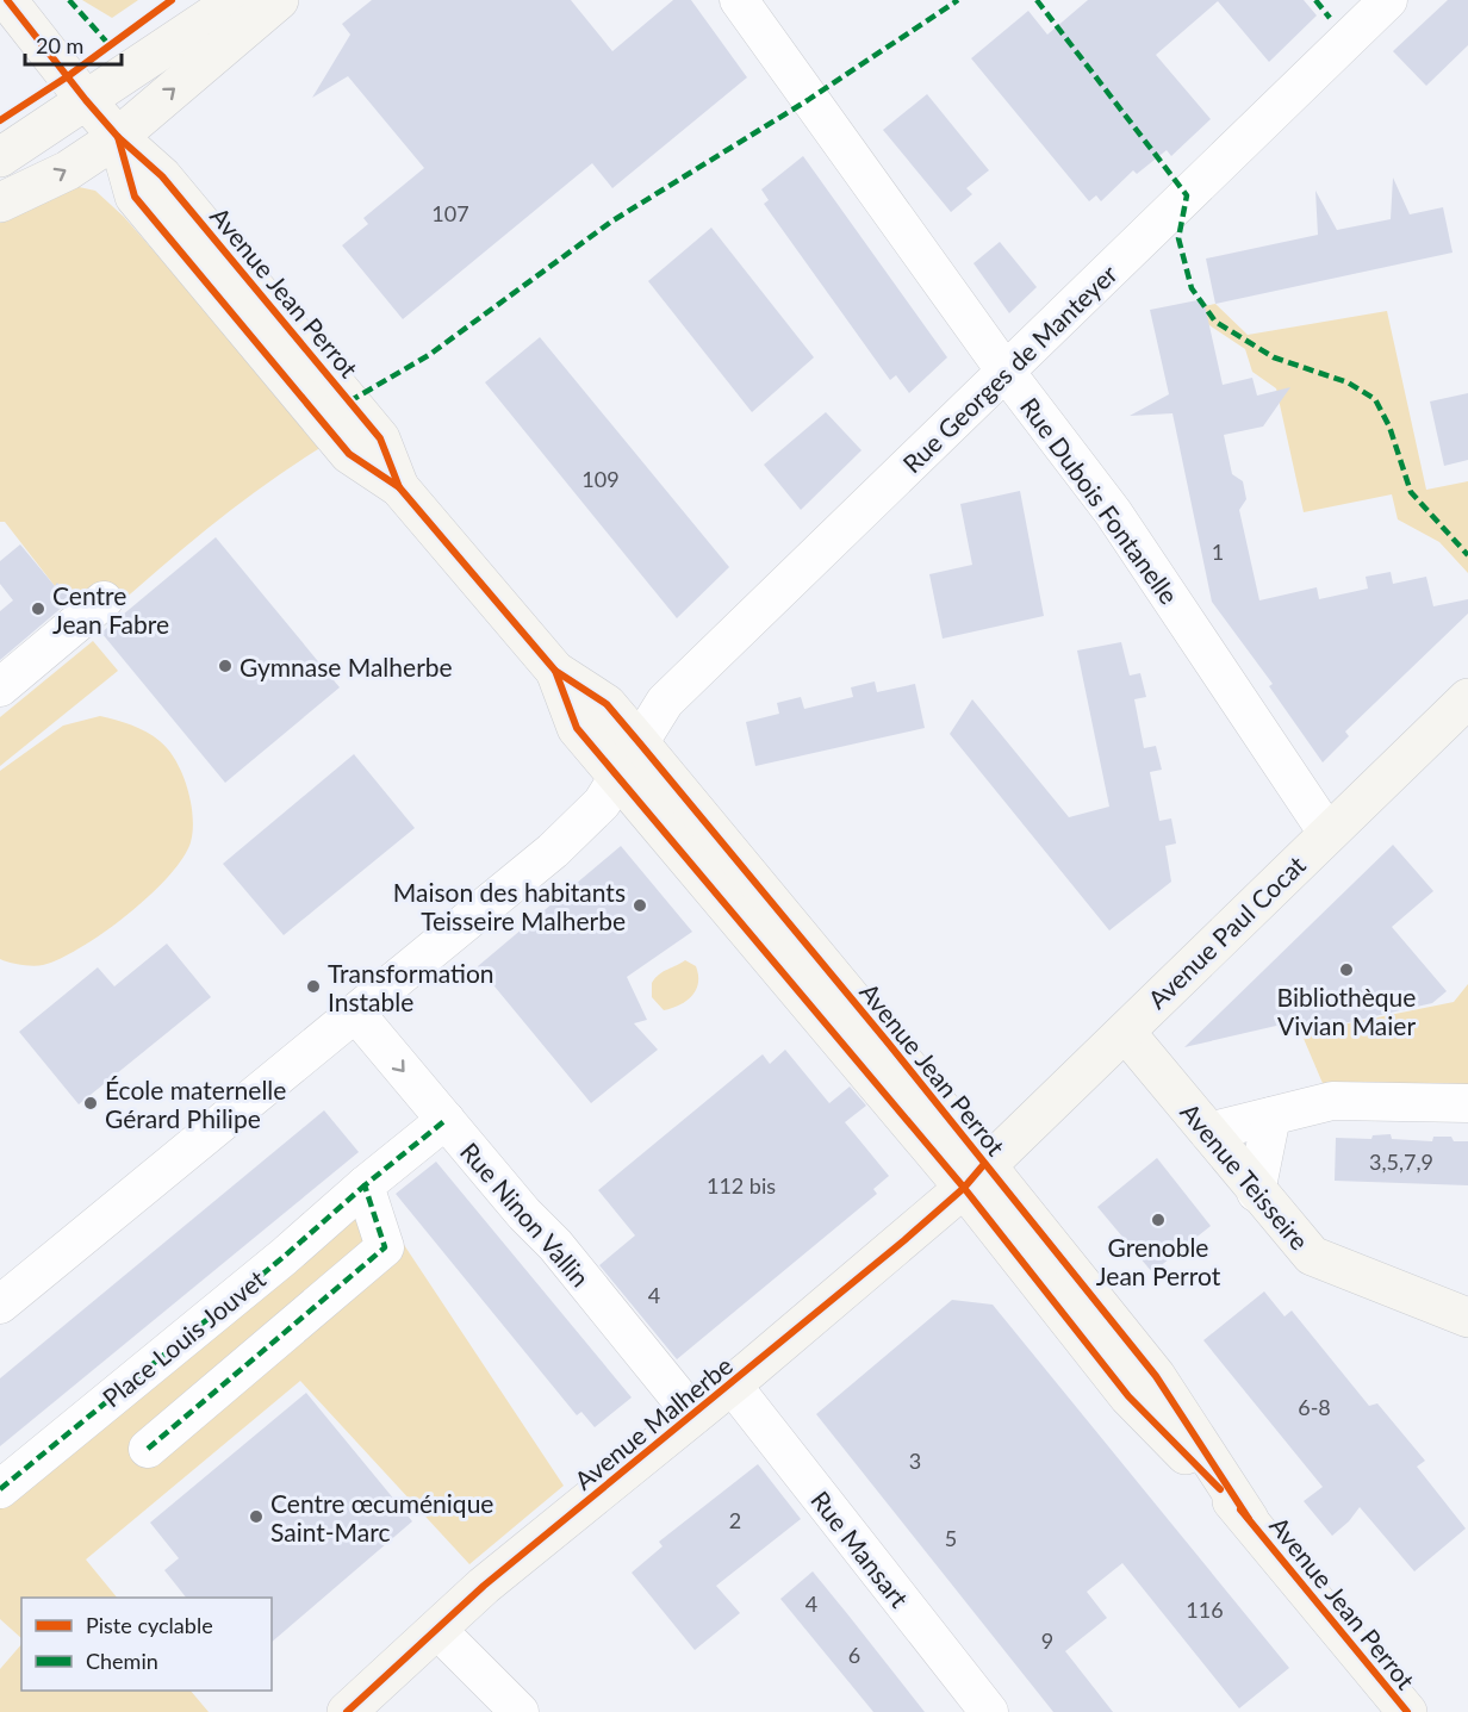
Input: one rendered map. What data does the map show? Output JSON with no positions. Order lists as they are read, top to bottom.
{
  "streets": {
    "main road": [
      "Avenue Jean Perrot",
      "Avenue Paul Cocat",
      "Avenue Teisseire",
      "Avenue Malherbe"
    ],
    "street": [
      "Rue Georges de Manteyer",
      "Rue Dubois Fontanelle",
      "Rue Ninon Vallin",
      "Place Louis Jouvet",
      "Rue Mansart"
    ]
  },
  "crossings": [
    ["Avenue Jean Perrot", "Rue Georges de Manteyer"],
    ["Avenue Jean Perrot", "Avenue Paul Cocat"],
    ["Avenue Jean Perrot", "Avenue Malherbe"],
    ["Rue Georges de Manteyer", "Rue Dubois Fontanelle"],
    ["Rue Dubois Fontanelle", "Avenue Paul Cocat"],
    ["Avenue Paul Cocat", "Avenue Teisseire"],
    ["Avenue Paul Cocat", "Avenue Malherbe"],
    ["Rue Ninon Vallin", "Place Louis Jouvet"],
    ["Rue Ninon Vallin", "Avenue Malherbe"],
    ["Avenue Malherbe", "Rue Mansart"]
  ],
  "places": [
    "Centre Jean Fabre",
    "Gymnase Malherbe",
    "Maison des habitants Teisseire Malherbe",
    "Bibliothèque Vivian Maier",
    "Transformation Instable",
    "École maternelle Gérard Philipe",
    "Grenoble Jean Perrot",
    "Centre œcuménique Saint-Marc"
  ],
  "house_numbers": [
    "107",
    "109",
    "1",
    "3,5,7,9",
    "112 bis",
    "4",
    "6-8",
    "3",
    "2",
    "5",
    "4",
    "116",
    "9",
    "6"
  ],
  "legend": ["Piste cyclable", "Chemin"],
  "scale_bar": "20 m"
}
